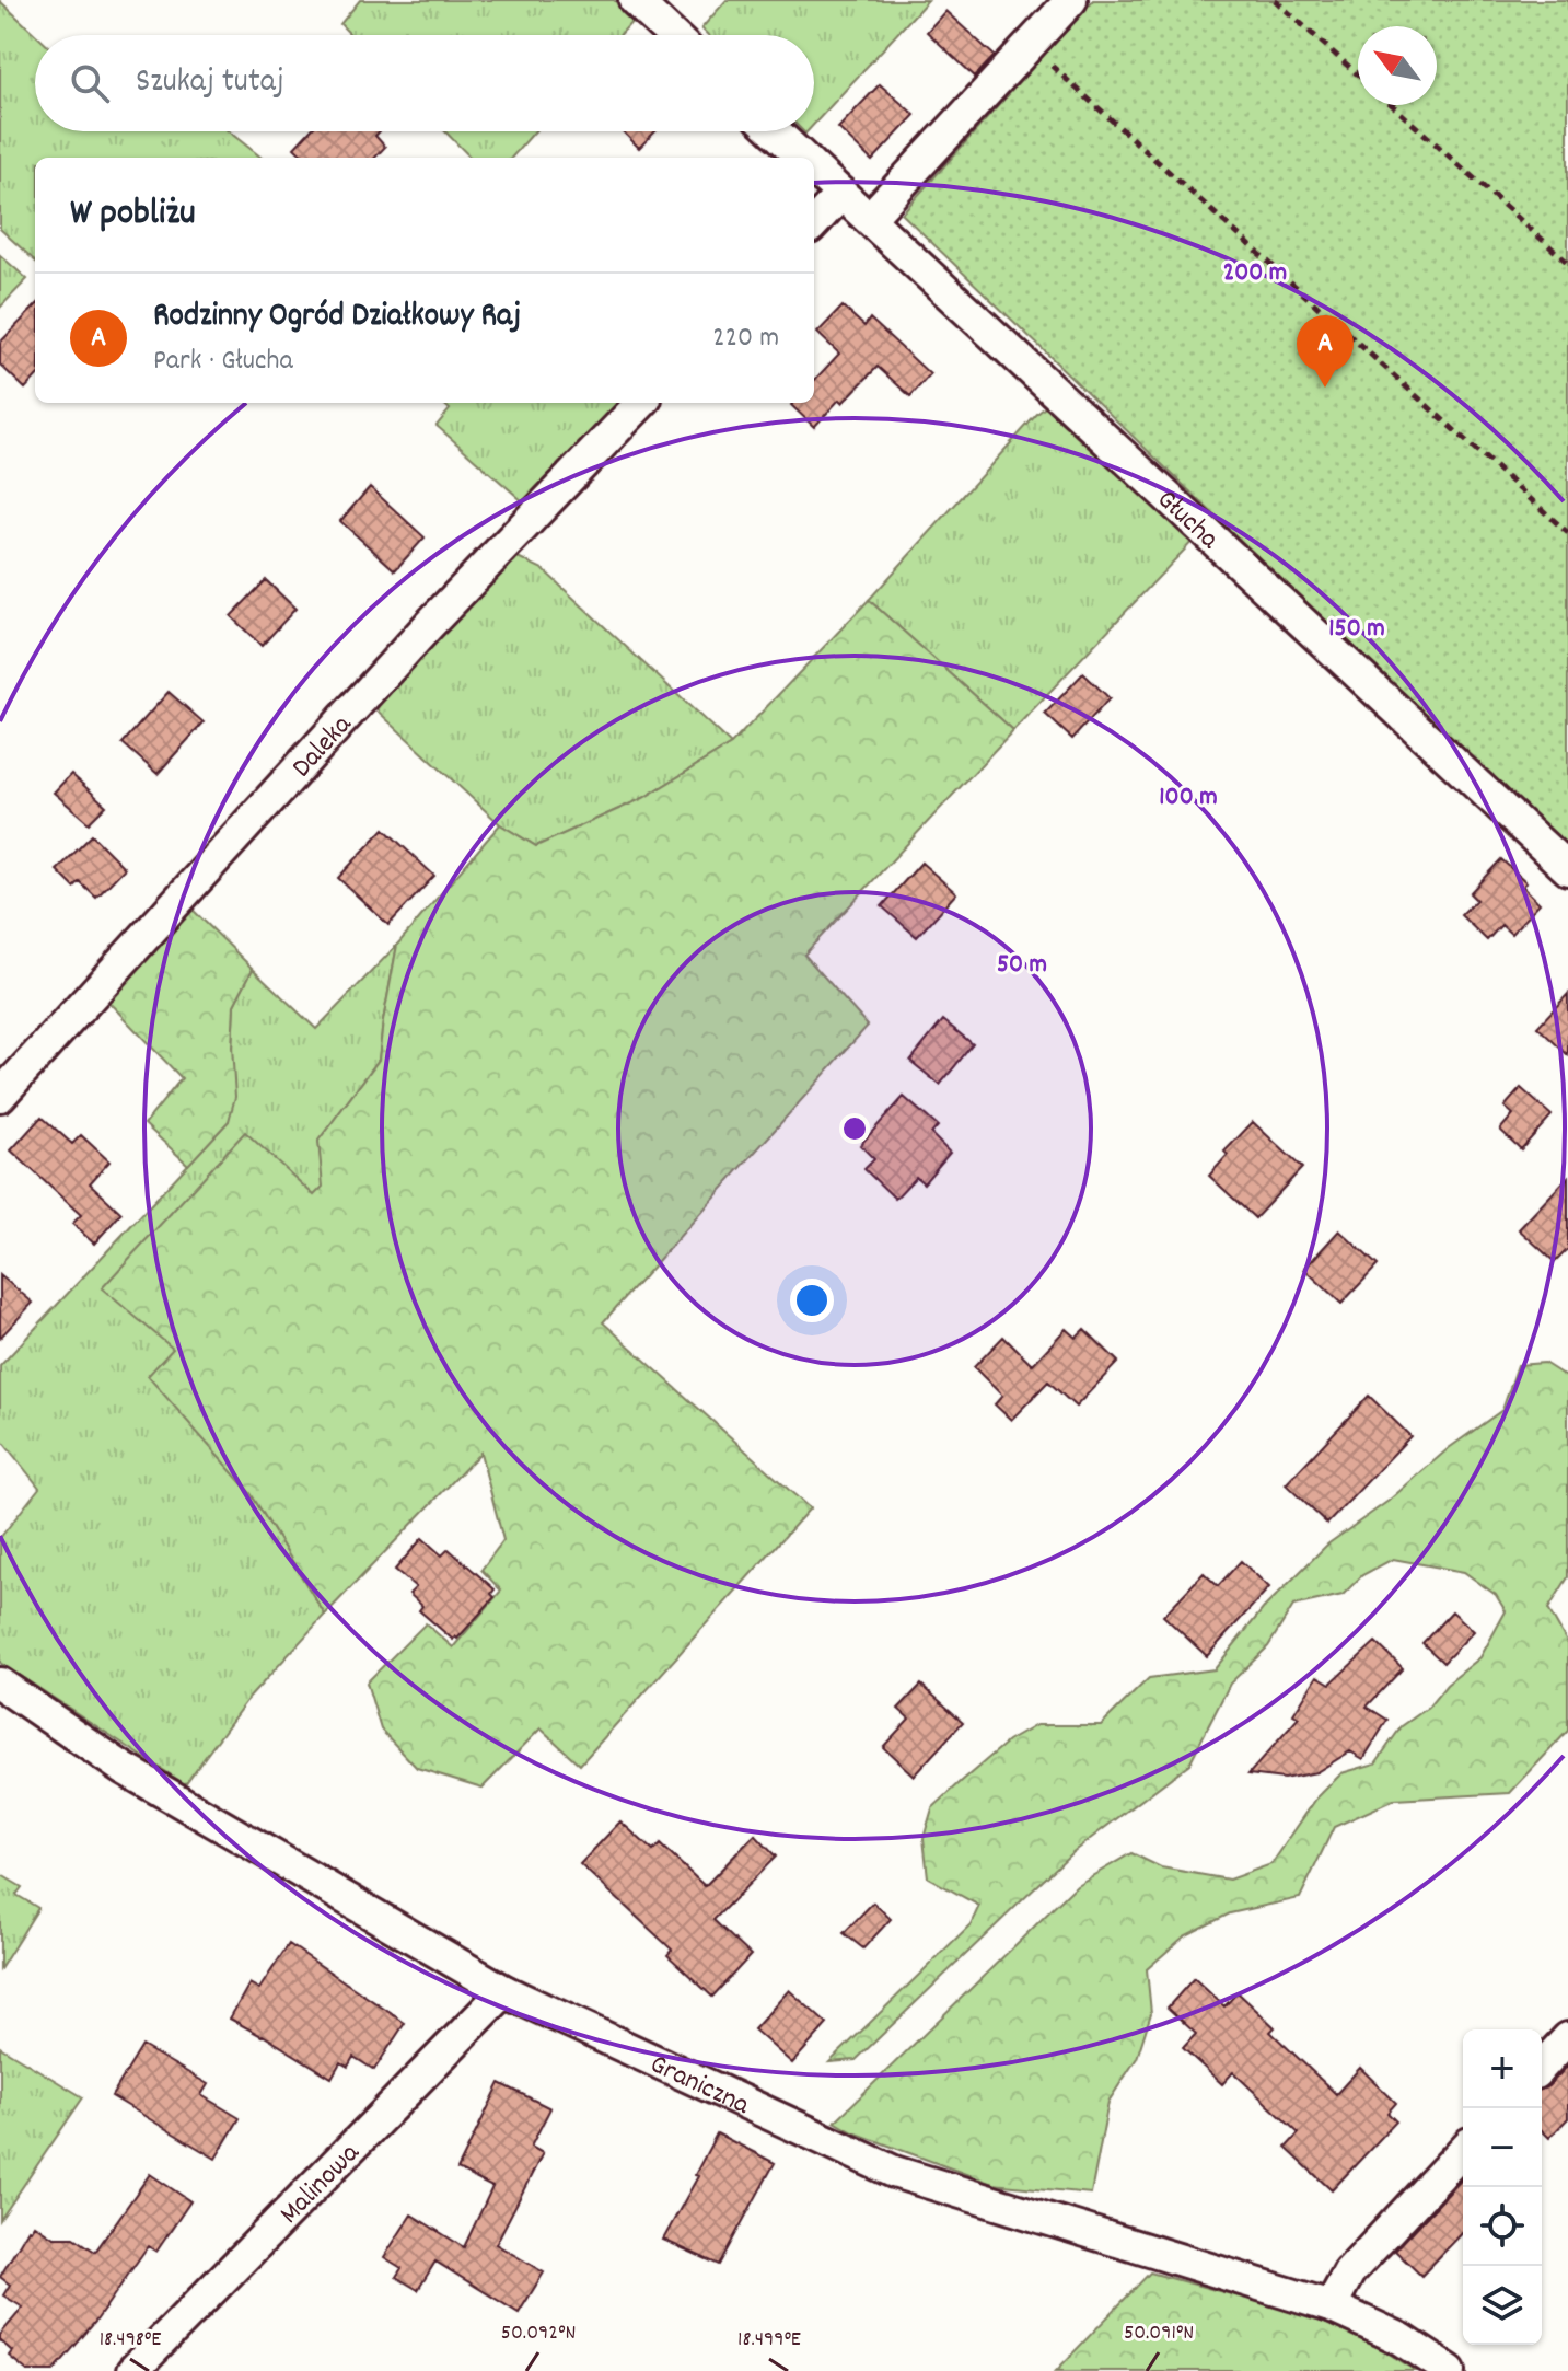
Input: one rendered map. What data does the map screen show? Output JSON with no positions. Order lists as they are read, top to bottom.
{
  "streets": {
    "street": [
      "Głucha",
      "Daleka",
      "Graniczna",
      "Malinowa"
    ]
  },
  "crossings": [
    ["Graniczna", "Malinowa"]
  ],
  "north": "top left",
  "page": {
    "search": "Szukaj tutaj",
    "heading": "W pobliżu",
    "list": [
      {
        "mark": "A",
        "name": "Rodzinny Ogród Działkowy Raj",
        "note": "Park · Głucha",
        "value": "220 m"
      }
    ],
    "pins": "A",
    "map_buttons": ["+", "−"]
  },
  "coordinates": [
    "50.092°N",
    "50.091°N",
    "18.498°E",
    "18.499°E"
  ],
  "rings": [
    "200 m",
    "150 m",
    "100 m",
    "50 m"
  ]
}
